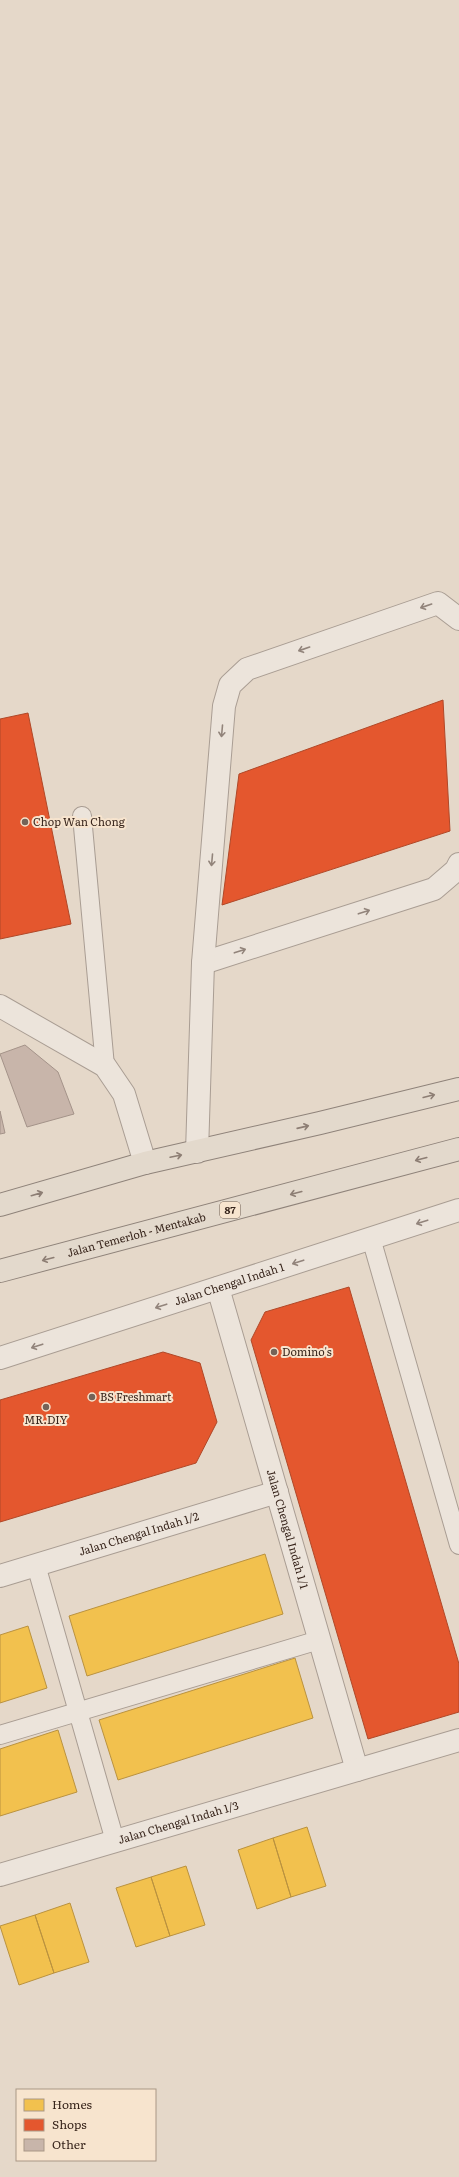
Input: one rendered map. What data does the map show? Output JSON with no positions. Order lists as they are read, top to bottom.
{
  "streets": {
    "main road": ["87", "Jalan Temerloh - Mentakab"],
    "street": [
      "Jalan Chengal Indah 1",
      "Jalan Chengal Indah 1/1",
      "Jalan Chengal Indah 1/2",
      "Jalan Chengal Indah 1/3"
    ]
  },
  "crossings": [
    ["Jalan Chengal Indah 1", "Jalan Chengal Indah 1/1"],
    ["Jalan Chengal Indah 1/1", "Jalan Chengal Indah 1/2"],
    ["Jalan Chengal Indah 1/1", "Jalan Chengal Indah 1/3"]
  ],
  "one_way": ["Jalan Chengal Indah 1"],
  "places": [
    "Chop Wan Chong",
    "Domino's",
    "BS Freshmart",
    "MR.DIY"
  ],
  "legend": ["Homes", "Shops", "Other"]
}
